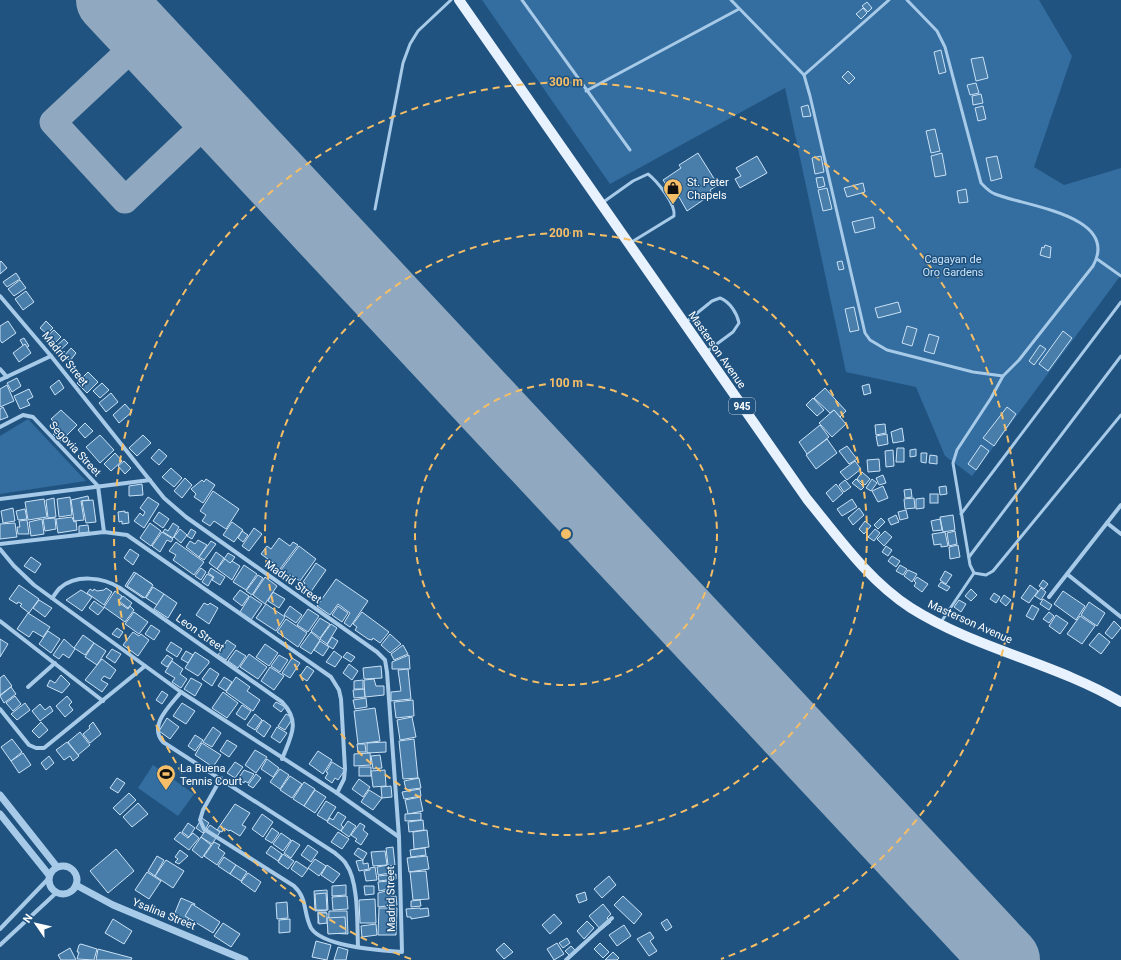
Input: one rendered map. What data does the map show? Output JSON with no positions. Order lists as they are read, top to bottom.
{
  "streets": {
    "main road": ["Masterson Avenue", "945"],
    "street": [
      "Madrid Street",
      "Segovia Street",
      "Leon Street",
      "Ysalina Street"
    ]
  },
  "parks": ["Cagayan de Oro Gardens"],
  "places": {
    "shop": ["St. Peter Chapels"],
    "sports": ["La Buena Tennis Court"]
  },
  "north": "top left",
  "rings": ["300 m", "200 m", "100 m"]
}
